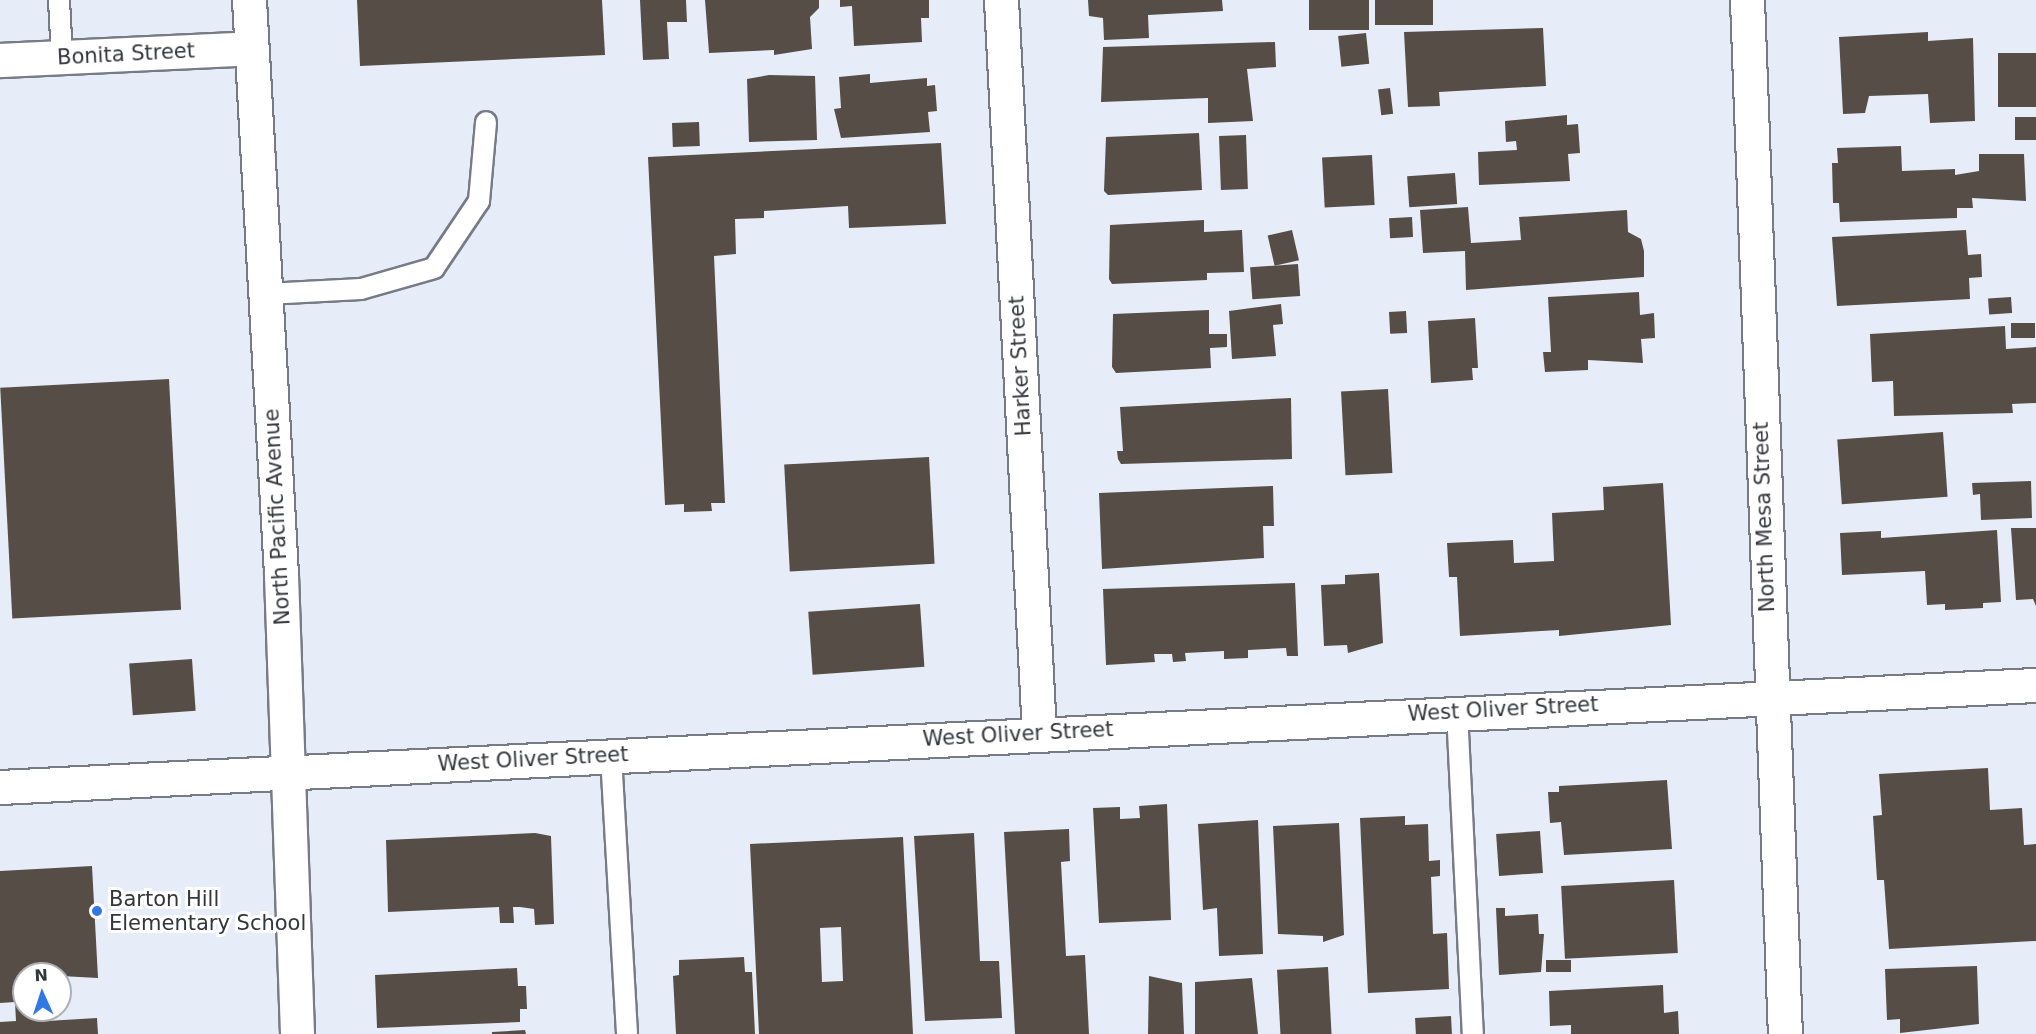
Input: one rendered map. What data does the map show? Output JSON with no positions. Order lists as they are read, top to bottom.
{
  "streets": {
    "street": [
      "Bonita Street",
      "Harker Street",
      "North Pacific Avenue",
      "North Mesa Street",
      "West Oliver Street"
    ]
  },
  "crossings": [
    ["Bonita Street", "North Pacific Avenue"],
    ["Harker Street", "West Oliver Street"],
    ["North Pacific Avenue", "West Oliver Street"],
    ["North Mesa Street", "West Oliver Street"]
  ],
  "places": ["Barton Hill Elementary School"],
  "north": "top"
}
